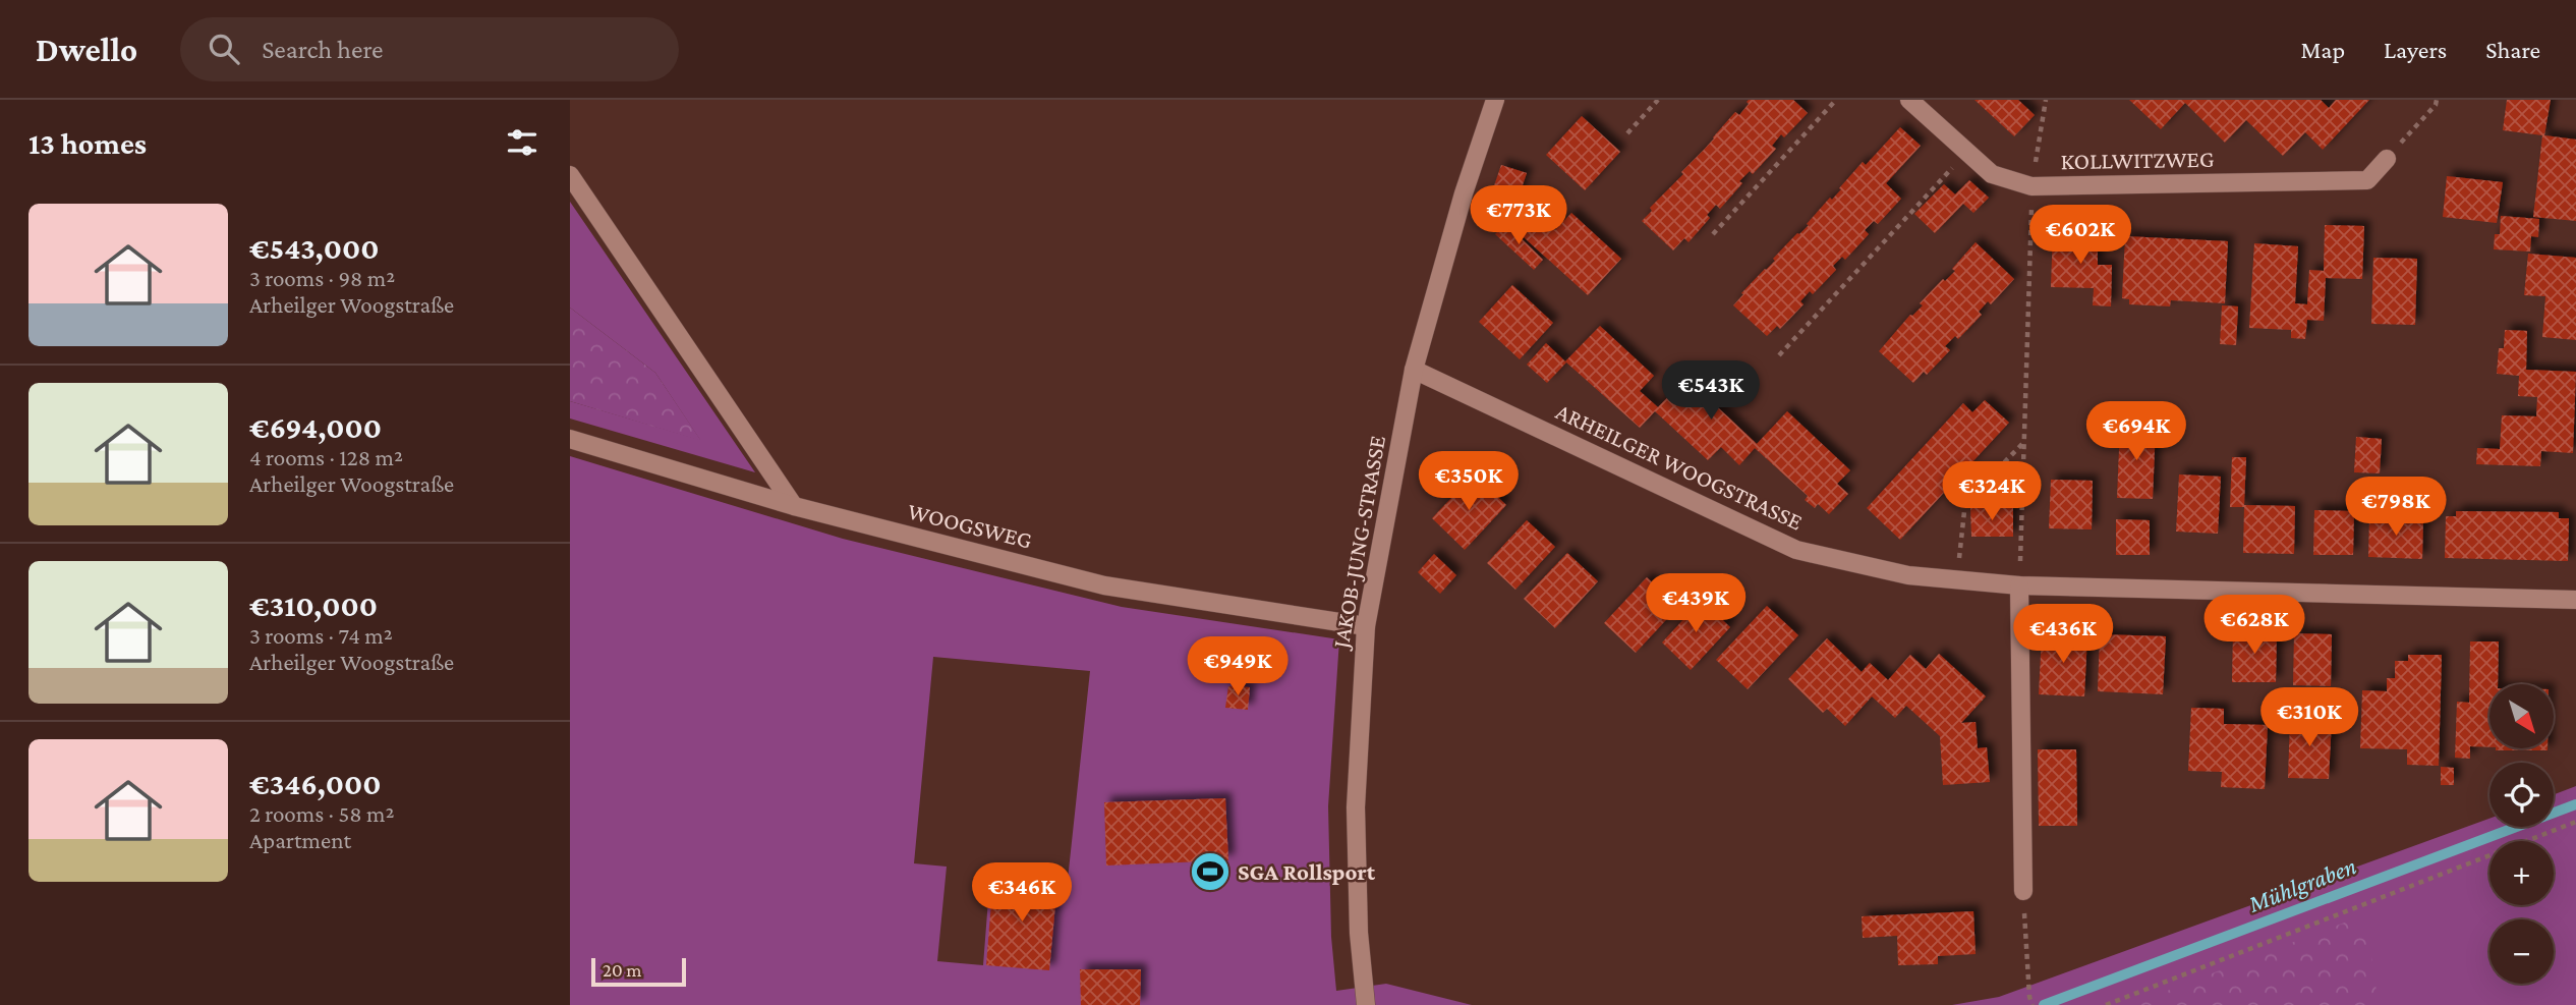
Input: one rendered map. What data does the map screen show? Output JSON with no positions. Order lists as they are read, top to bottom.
{
  "streets": {
    "street": [
      "KOLLWITZWEG",
      "ARHEILGER WOOGSTRASSE",
      "WOOGSWEG",
      "JAKOB-JUNG-STRASSE"
    ]
  },
  "crossings": [
    ["ARHEILGER WOOGSTRASSE", "JAKOB-JUNG-STRASSE"],
    ["WOOGSWEG", "JAKOB-JUNG-STRASSE"]
  ],
  "water": ["Mühlgraben"],
  "places": {
    "sports": ["SGA Rollsport"]
  },
  "scale_bar": "20 m",
  "north": "bottom right",
  "page": {
    "header": "Dwello",
    "search": "Search here",
    "nav": ["Map", "Layers", "Share"],
    "heading": "13 homes",
    "list": [
      {
        "name": "€543,000",
        "note": "3 rooms · 98 m² · Arheilger Woogstraße"
      },
      {
        "name": "€694,000",
        "note": "4 rooms · 128 m² · Arheilger Woogstraße"
      },
      {
        "name": "€310,000",
        "note": "3 rooms · 74 m² · Arheilger Woogstraße"
      },
      {
        "name": "€346,000",
        "note": "2 rooms · 58 m² · Apartment"
      }
    ],
    "price": [
      "€773K",
      "€602K",
      "€543K",
      "€694K",
      "€350K",
      "€324K",
      "€798K",
      "€439K",
      "€628K",
      "€436K",
      "€949K",
      "€310K",
      "€346K"
    ],
    "map_buttons": ["+", "−"],
    "scale": "20 m"
  }
}
